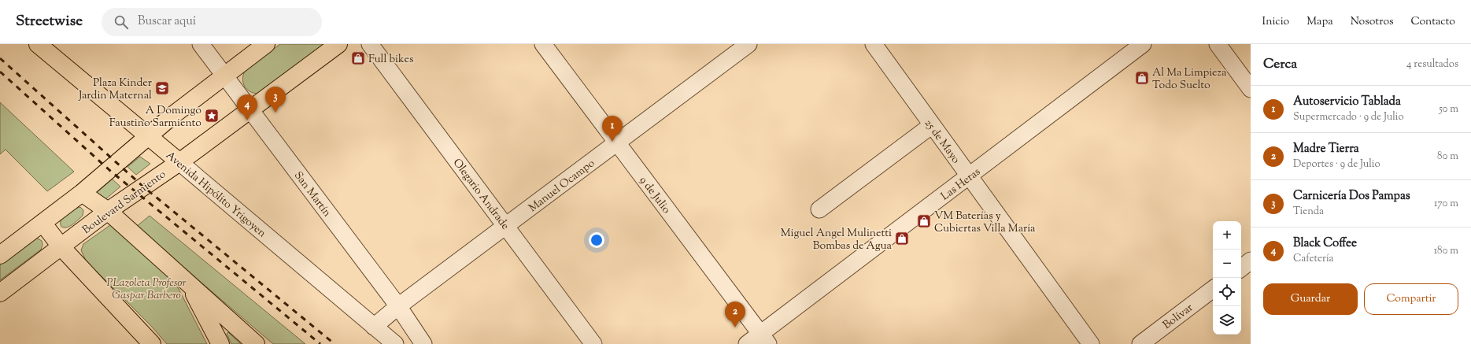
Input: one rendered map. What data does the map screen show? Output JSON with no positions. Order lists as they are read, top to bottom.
{
  "streets": {
    "main road": ["Avenida Hipólito Yrigoyen", "Boulevard Sarmiento"],
    "street": [
      "25 de Mayo",
      "Las Heras",
      "Manuel Ocampo",
      "San Martín",
      "Olegario Andrade",
      "9 de Julio",
      "Bolívar"
    ]
  },
  "crossings": [
    ["25 de Mayo", "Las Heras"],
    ["Las Heras", "9 de Julio"],
    ["Manuel Ocampo", "Avenida Hipólito Yrigoyen"],
    ["Manuel Ocampo", "San Martín"],
    ["Manuel Ocampo", "Olegario Andrade"],
    ["Manuel Ocampo", "9 de Julio"],
    ["Avenida Hipólito Yrigoyen", "Boulevard Sarmiento"],
    ["San Martín", "Boulevard Sarmiento"]
  ],
  "parks": ["PLazoleta Profesor Gaspar Barbero"],
  "places": {
    "shop": [
      "Full bikes",
      "Al Ma Limpieza Todo Suelto",
      "VM Baterías y Cubiertas Villa María",
      "Miguel Angel Mulinetti Bombas de Agua"
    ],
    "school or university": ["Plaza Kinder Jardin Maternal"],
    "place": ["A Domingo Faustino Sarmiento"]
  },
  "page": {
    "header": "Streetwise",
    "search": "Buscar aquí",
    "nav": [
      "Inicio",
      "Mapa",
      "Nosotros",
      "Contacto"
    ],
    "heading": ["Cerca", "4 resultados"],
    "list": [
      {
        "mark": "1",
        "name": "Autoservicio Tablada",
        "note": "Supermercado · 9 de Julio",
        "value": "50 m"
      },
      {
        "mark": "2",
        "name": "Madre Tierra",
        "note": "Deportes · 9 de Julio",
        "value": "80 m"
      },
      {
        "mark": "3",
        "name": "Carnicería Dos Pampas",
        "note": "Tienda",
        "value": "170 m"
      },
      {
        "mark": "4",
        "name": "Black Coffee",
        "note": "Cafetería",
        "value": "180 m"
      }
    ],
    "pins": [
      "3",
      "4",
      "1",
      "2"
    ],
    "map_buttons": ["+", "−"],
    "buttons": ["Guardar", "Compartir"]
  }
}
